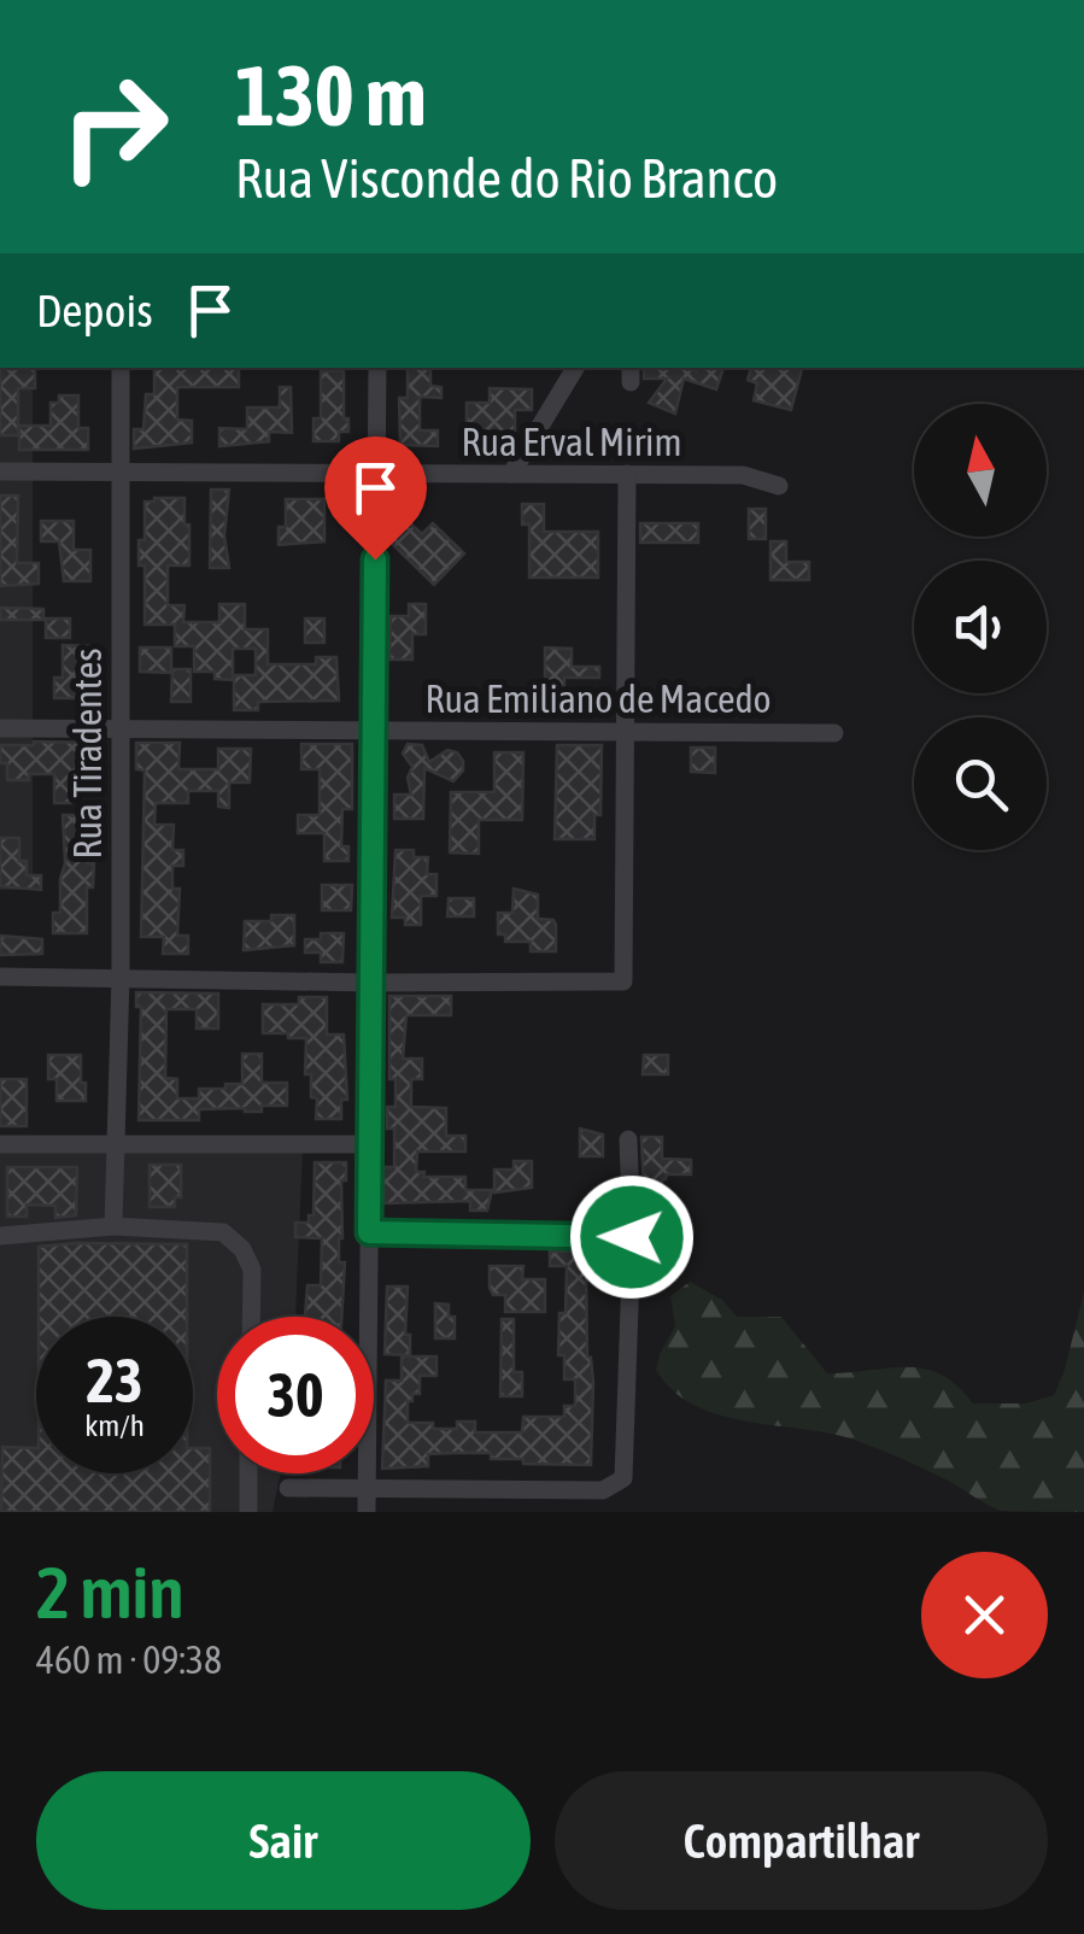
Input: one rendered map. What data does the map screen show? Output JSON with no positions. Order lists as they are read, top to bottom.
{
  "streets": {
    "street": ["Rua Erval Mirim", "Rua Emiliano de Macedo", "Rua Tiradentes"]
  },
  "crossings": [
    ["Rua Erval Mirim", "Rua Tiradentes"],
    ["Rua Emiliano de Macedo", "Rua Tiradentes"]
  ],
  "north": "top",
  "page": {
    "turn": ["130 m", "Rua Visconde do Rio Branco"],
    "then": "Depois",
    "speed": "23 km/h",
    "limit": "30",
    "heading": ["2 min", "460 m · 09:38"],
    "buttons": ["Sair", "Compartilhar"]
  }
}
